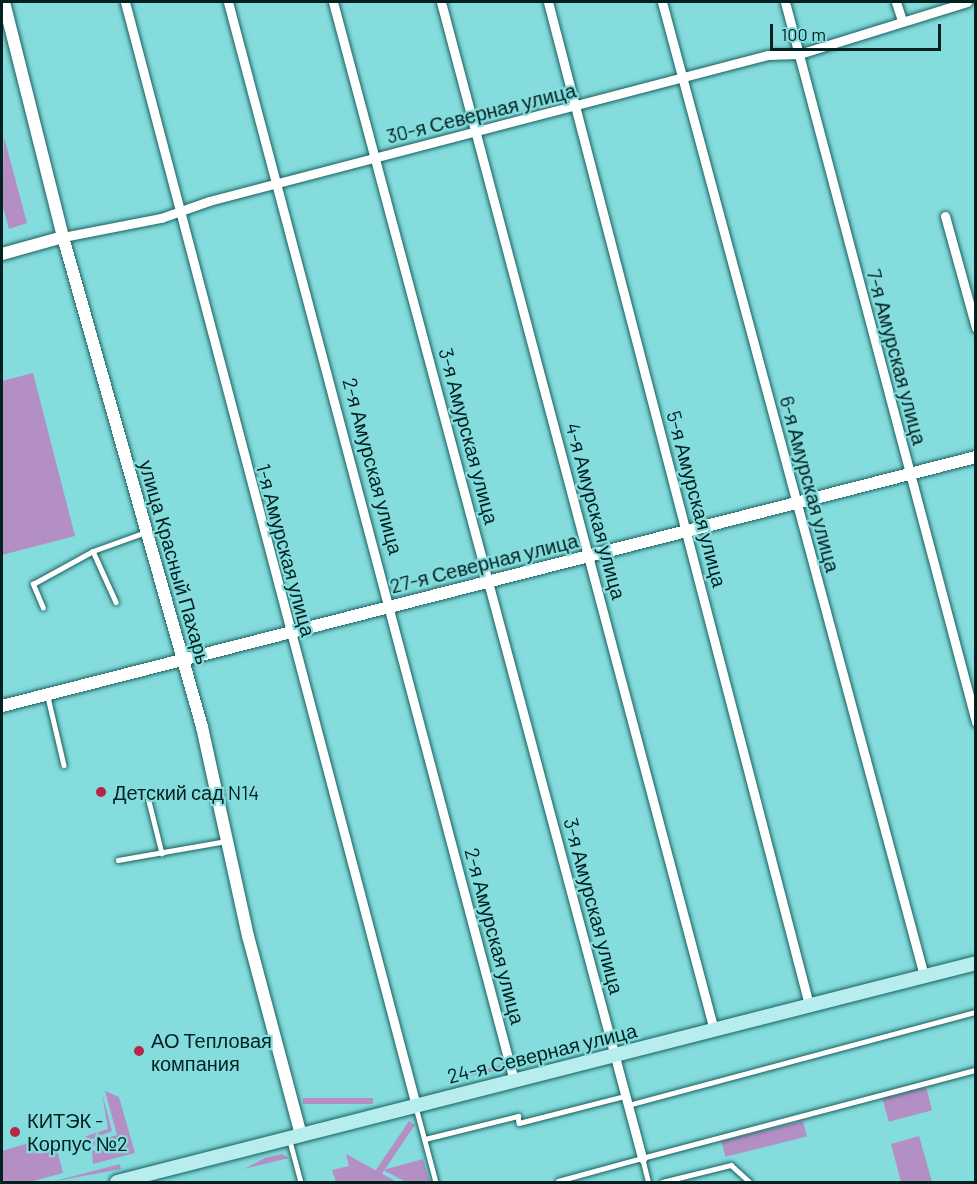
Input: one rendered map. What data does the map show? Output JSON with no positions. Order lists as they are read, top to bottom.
{
  "streets": {
    "main road": ["24-я Северная улица"],
    "street": [
      "30-я Северная улица",
      "7-я Амурская улица",
      "3-я Амурская улица",
      "2-я Амурская улица",
      "6-я Амурская улица",
      "5-я Амурская улица",
      "4-я Амурская улица",
      "1-я Амурская улица",
      "улица Красный Пахарь",
      "27-я Северная улица"
    ]
  },
  "crossings": [
    ["30-я Северная улица", "7-я Амурская улица"],
    ["30-я Северная улица", "3-я Амурская улица"],
    ["30-я Северная улица", "2-я Амурская улица"],
    ["30-я Северная улица", "6-я Амурская улица"],
    ["30-я Северная улица", "5-я Амурская улица"],
    ["30-я Северная улица", "4-я Амурская улица"],
    ["30-я Северная улица", "1-я Амурская улица"],
    ["30-я Северная улица", "улица Красный Пахарь"],
    ["7-я Амурская улица", "27-я Северная улица"],
    ["3-я Амурская улица", "27-я Северная улица"],
    ["3-я Амурская улица", "24-я Северная улица"],
    ["2-я Амурская улица", "27-я Северная улица"],
    ["2-я Амурская улица", "24-я Северная улица"],
    ["6-я Амурская улица", "27-я Северная улица"],
    ["6-я Амурская улица", "24-я Северная улица"],
    ["5-я Амурская улица", "27-я Северная улица"],
    ["5-я Амурская улица", "24-я Северная улица"],
    ["4-я Амурская улица", "27-я Северная улица"],
    ["4-я Амурская улица", "24-я Северная улица"],
    ["1-я Амурская улица", "27-я Северная улица"],
    ["1-я Амурская улица", "24-я Северная улица"],
    ["улица Красный Пахарь", "27-я Северная улица"],
    ["улица Красный Пахарь", "24-я Северная улица"]
  ],
  "places": ["Детский сад N14", "АО Тепловая компания", "КИТЭК - Корпус №2"],
  "scale_bar": "100 m"
}
